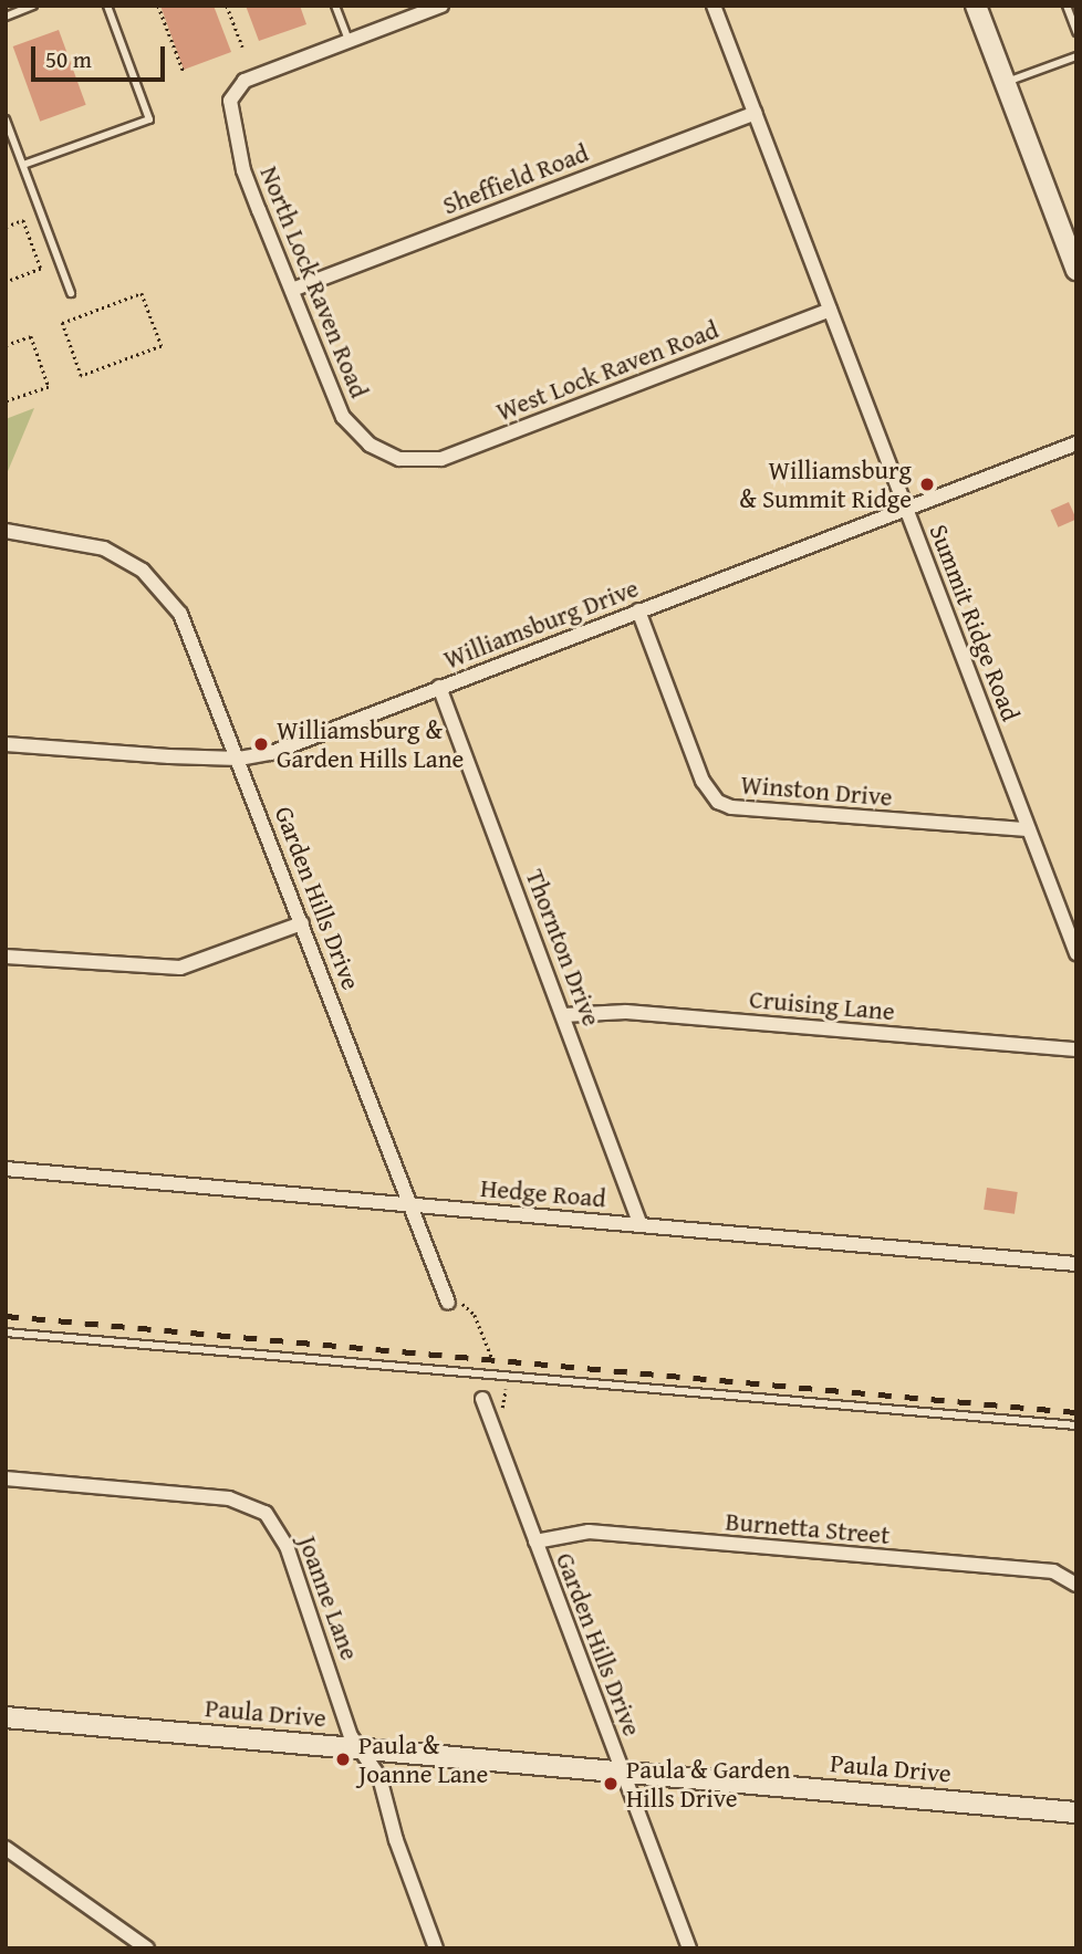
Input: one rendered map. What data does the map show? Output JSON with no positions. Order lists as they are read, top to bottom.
{
  "streets": {
    "street": [
      "Sheffield Road",
      "North Lock Raven Road",
      "West Lock Raven Road",
      "Summit Ridge Road",
      "Williamsburg Drive",
      "Winston Drive",
      "Garden Hills Drive",
      "Thornton Drive",
      "Cruising Lane",
      "Hedge Road",
      "Burnetta Street",
      "Joanne Lane",
      "Paula Drive"
    ]
  },
  "crossings": [
    ["Sheffield Road", "North Lock Raven Road"],
    ["Sheffield Road", "Summit Ridge Road"],
    ["North Lock Raven Road", "West Lock Raven Road"],
    ["West Lock Raven Road", "Summit Ridge Road"],
    ["Summit Ridge Road", "Williamsburg Drive"],
    ["Summit Ridge Road", "Winston Drive"],
    ["Williamsburg Drive", "Winston Drive"],
    ["Williamsburg Drive", "Garden Hills Drive"],
    ["Williamsburg Drive", "Thornton Drive"],
    ["Garden Hills Drive", "Hedge Road"],
    ["Garden Hills Drive", "Burnetta Street"],
    ["Garden Hills Drive", "Paula Drive"],
    ["Thornton Drive", "Cruising Lane"],
    ["Thornton Drive", "Hedge Road"],
    ["Joanne Lane", "Paula Drive"]
  ],
  "places": [
    "Williamsburg & Summit Ridge",
    "Williamsburg & Garden Hills Lane",
    "Paula & Joanne Lane",
    "Paula & Garden Hills Drive"
  ],
  "scale_bar": "50 m"
}
